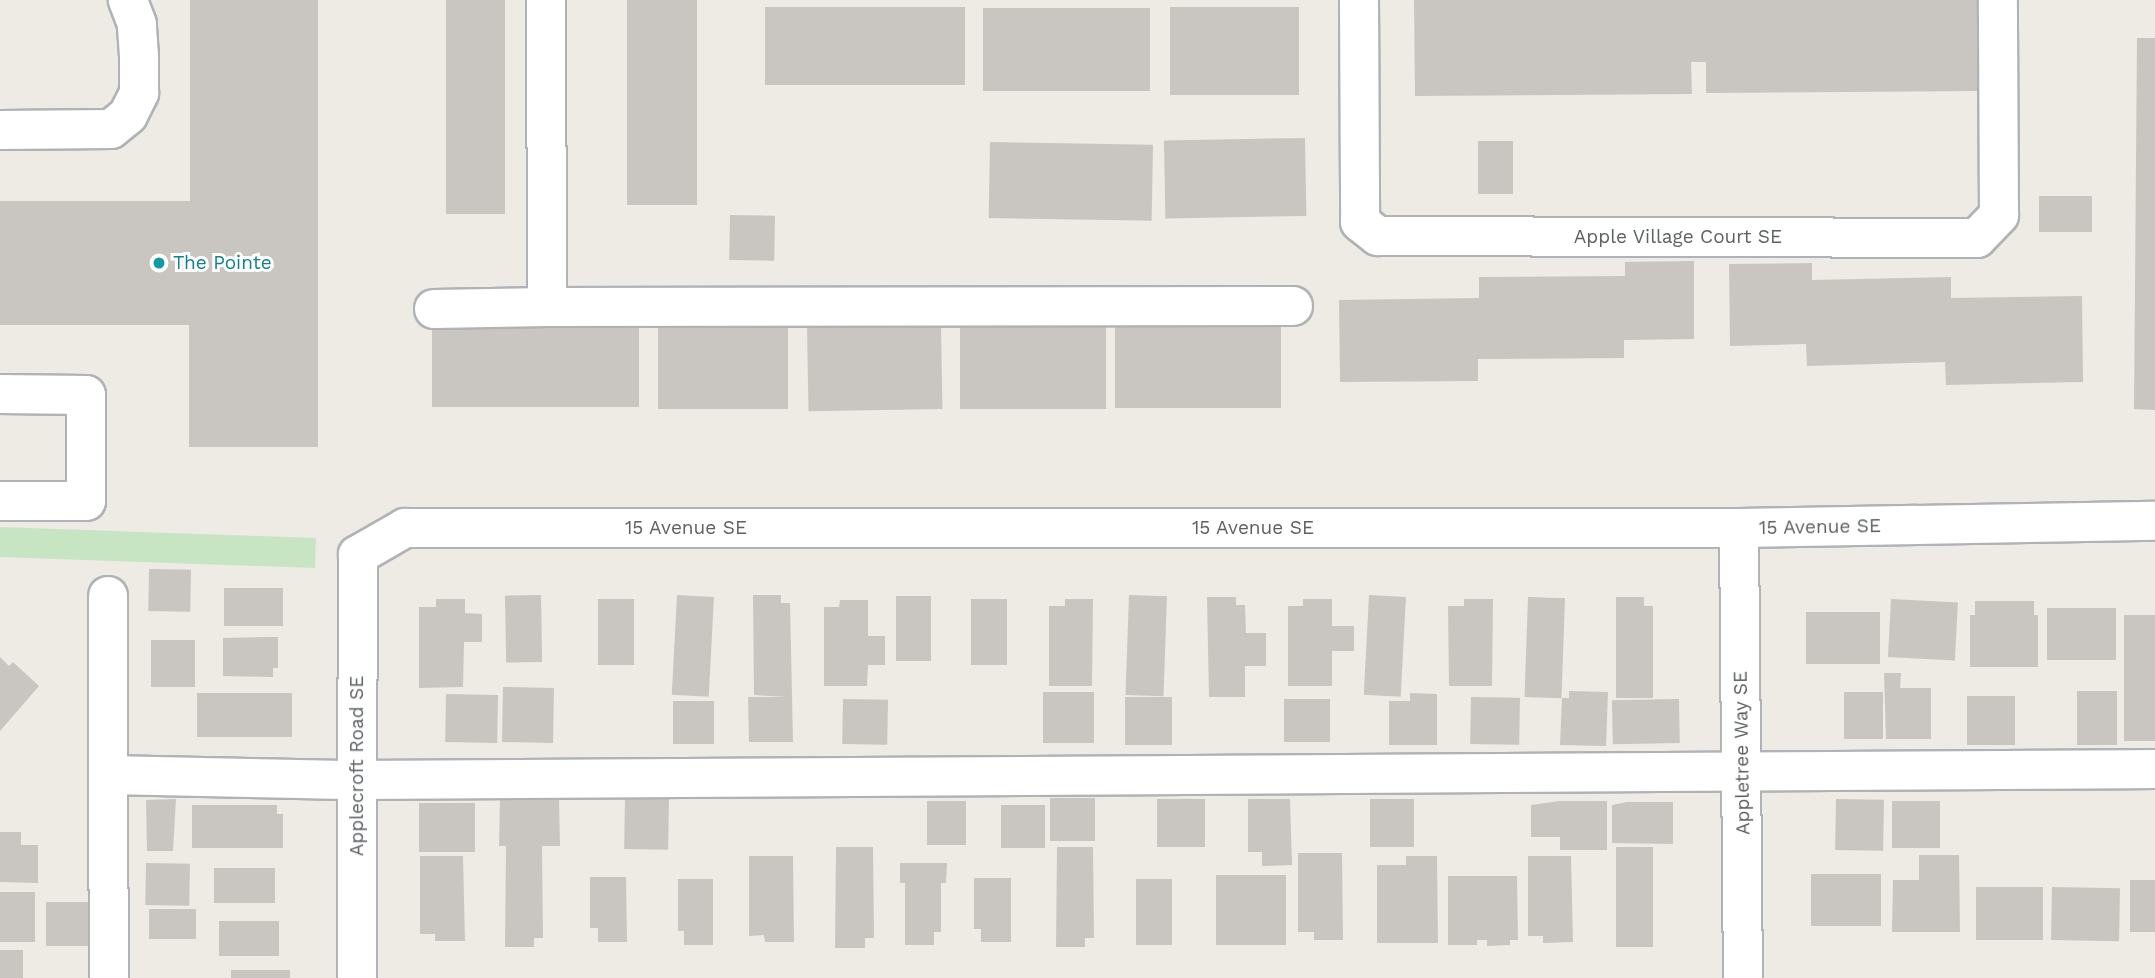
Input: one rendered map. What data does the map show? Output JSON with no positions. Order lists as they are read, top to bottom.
{
  "streets": {
    "street": [
      "Apple Village Court SE",
      "15 Avenue SE",
      "Appletree Way SE",
      "Applecroft Road SE"
    ]
  },
  "crossings": [
    ["15 Avenue SE", "Appletree Way SE"],
    ["15 Avenue SE", "Applecroft Road SE"]
  ],
  "places": ["The Pointe"]
}
